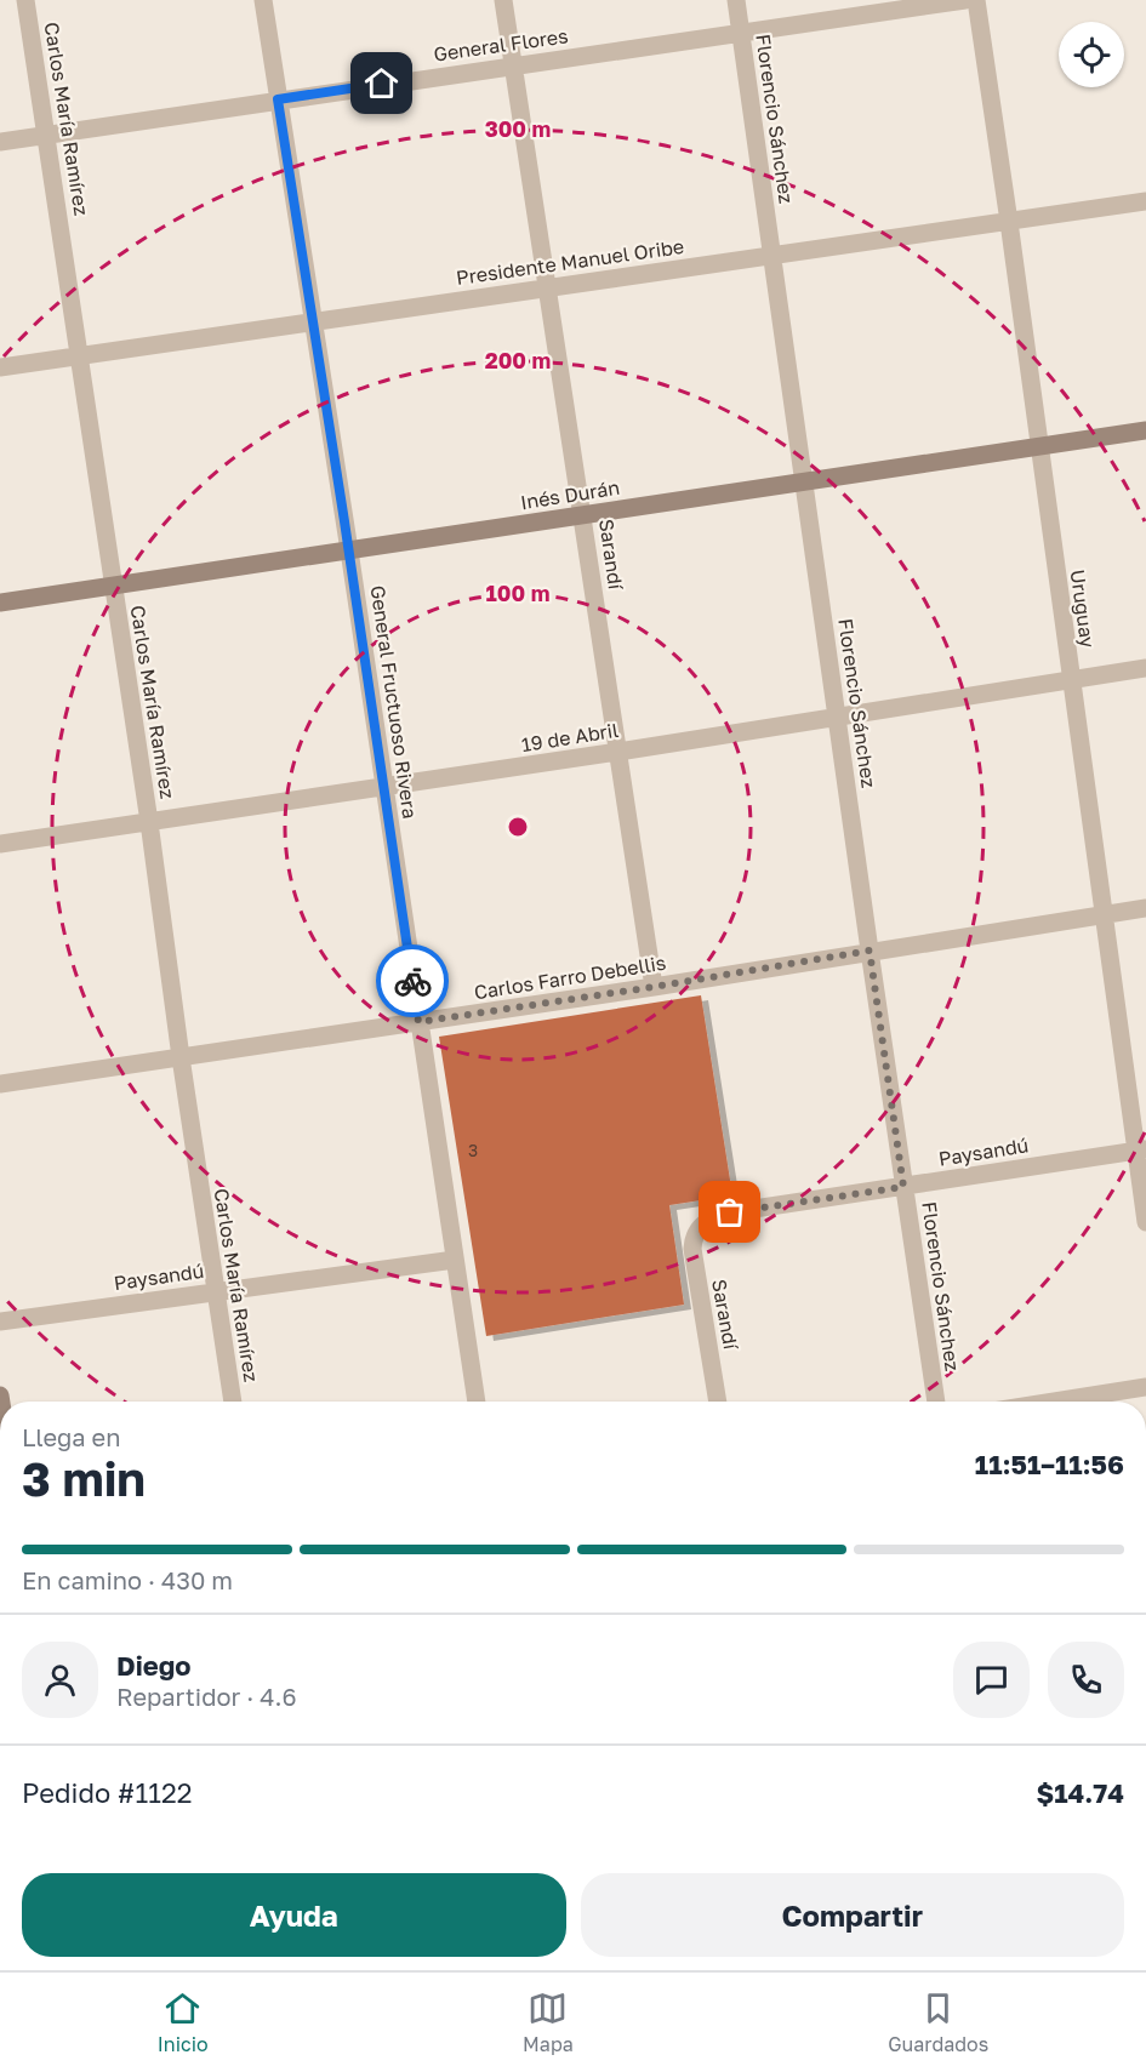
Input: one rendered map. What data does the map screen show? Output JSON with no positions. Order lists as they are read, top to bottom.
{
  "streets": {
    "street": [
      "General Flores",
      "Carlos María Ramírez",
      "Florencio Sánchez",
      "Presidente Manuel Oribe",
      "Inés Durán",
      "Sarandí",
      "Uruguay",
      "General Fructuoso Rivera",
      "19 de Abril",
      "Carlos Farro Debellis",
      "Paysandú"
    ]
  },
  "crossings": [
    ["General Flores", "Carlos María Ramírez"],
    ["General Flores", "Florencio Sánchez"],
    ["General Flores", "Sarandí"],
    ["General Flores", "General Fructuoso Rivera"],
    ["Carlos María Ramírez", "Presidente Manuel Oribe"],
    ["Carlos María Ramírez", "Inés Durán"],
    ["Carlos María Ramírez", "19 de Abril"],
    ["Carlos María Ramírez", "Carlos Farro Debellis"],
    ["Carlos María Ramírez", "Paysandú"],
    ["Florencio Sánchez", "Presidente Manuel Oribe"],
    ["Florencio Sánchez", "Inés Durán"],
    ["Florencio Sánchez", "19 de Abril"],
    ["Florencio Sánchez", "Carlos Farro Debellis"],
    ["Florencio Sánchez", "Paysandú"],
    ["Presidente Manuel Oribe", "Sarandí"],
    ["Presidente Manuel Oribe", "Uruguay"],
    ["Presidente Manuel Oribe", "General Fructuoso Rivera"],
    ["Inés Durán", "Sarandí"],
    ["Inés Durán", "Uruguay"],
    ["Inés Durán", "General Fructuoso Rivera"],
    ["Sarandí", "19 de Abril"],
    ["Sarandí", "Carlos Farro Debellis"],
    ["Sarandí", "Paysandú"],
    ["Uruguay", "19 de Abril"],
    ["Uruguay", "Carlos Farro Debellis"],
    ["Uruguay", "Paysandú"],
    ["General Fructuoso Rivera", "19 de Abril"],
    ["General Fructuoso Rivera", "Carlos Farro Debellis"],
    ["General Fructuoso Rivera", "Paysandú"]
  ],
  "house_numbers": ["3"],
  "page": {
    "heading": ["3 min", "Llega en", "11:51–11:56"],
    "panel": [
      "Diego",
      "Repartidor · 4.6",
      "Pedido #1122",
      "$14.74"
    ],
    "bar": "En camino · 430 m",
    "buttons": ["Ayuda", "Compartir"],
    "tabs": ["Inicio", "Mapa", "Guardados"]
  },
  "rings": ["300 m", "200 m", "100 m"]
}
